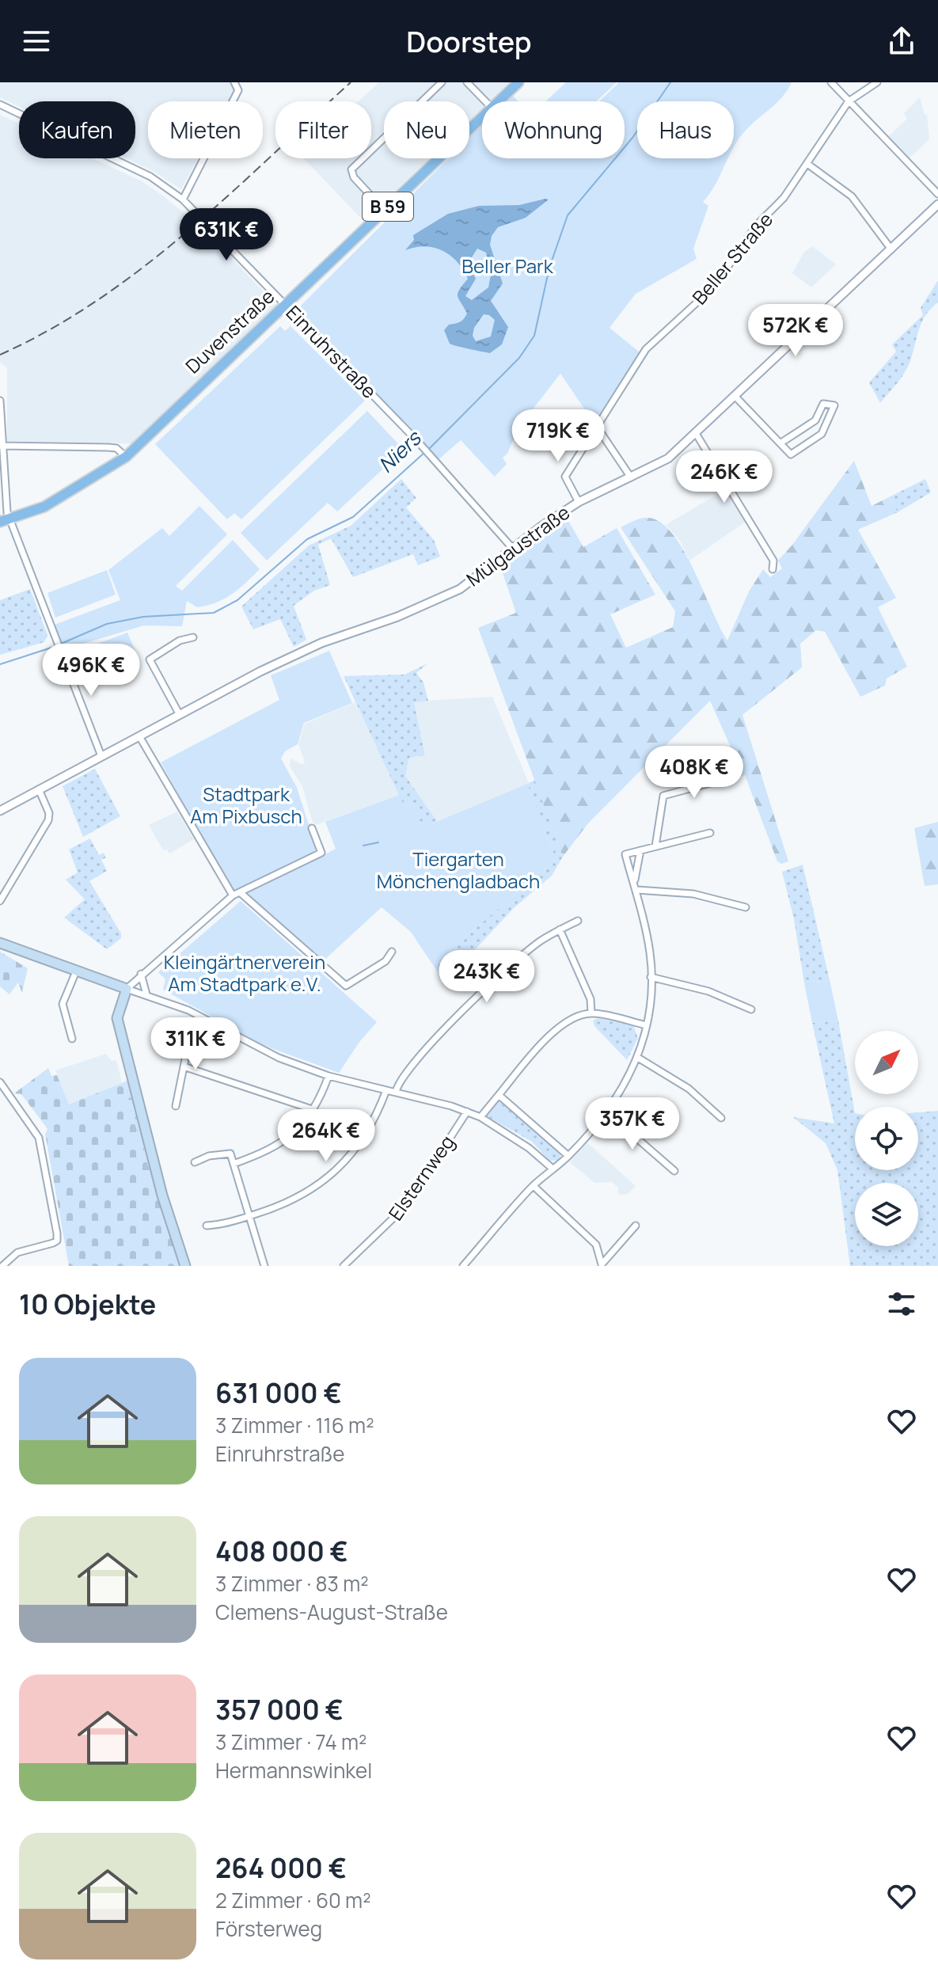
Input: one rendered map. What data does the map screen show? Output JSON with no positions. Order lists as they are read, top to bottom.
{
  "streets": {
    "main road": ["B 59", "Duvenstraße"],
    "street": [
      "Beller Straße",
      "Einruhrstraße",
      "Mülgaustraße",
      "Elsternweg"
    ]
  },
  "crossings": [
    ["Beller Straße", "Mülgaustraße"],
    ["Duvenstraße", "Einruhrstraße"],
    ["Einruhrstraße", "Mülgaustraße"]
  ],
  "water": ["Niers"],
  "parks": [
    "Beller Park",
    "Stadtpark Am Pixbusch",
    "Tiergarten Mönchengladbach",
    "Kleingärtnerverein Am Stadtpark e.V."
  ],
  "north": "top right",
  "page": {
    "header": "Doorstep",
    "chip": [
      "Kaufen",
      "Mieten",
      "Filter",
      "Neu",
      "Wohnung",
      "Haus"
    ],
    "price": [
      "631K €",
      "572K €",
      "719K €",
      "246K €",
      "496K €",
      "408K €",
      "243K €",
      "311K €",
      "357K €",
      "264K €"
    ],
    "heading": "10 Objekte",
    "list": [
      {
        "name": "631 000 €",
        "note": "3 Zimmer · 116 m² · Einruhrstraße"
      },
      {
        "name": "408 000 €",
        "note": "3 Zimmer · 83 m² · Clemens-August-Straße"
      },
      {
        "name": "357 000 €",
        "note": "3 Zimmer · 74 m² · Hermannswinkel"
      },
      {
        "name": "264 000 €",
        "note": "2 Zimmer · 60 m² · Försterweg"
      }
    ]
  }
}
